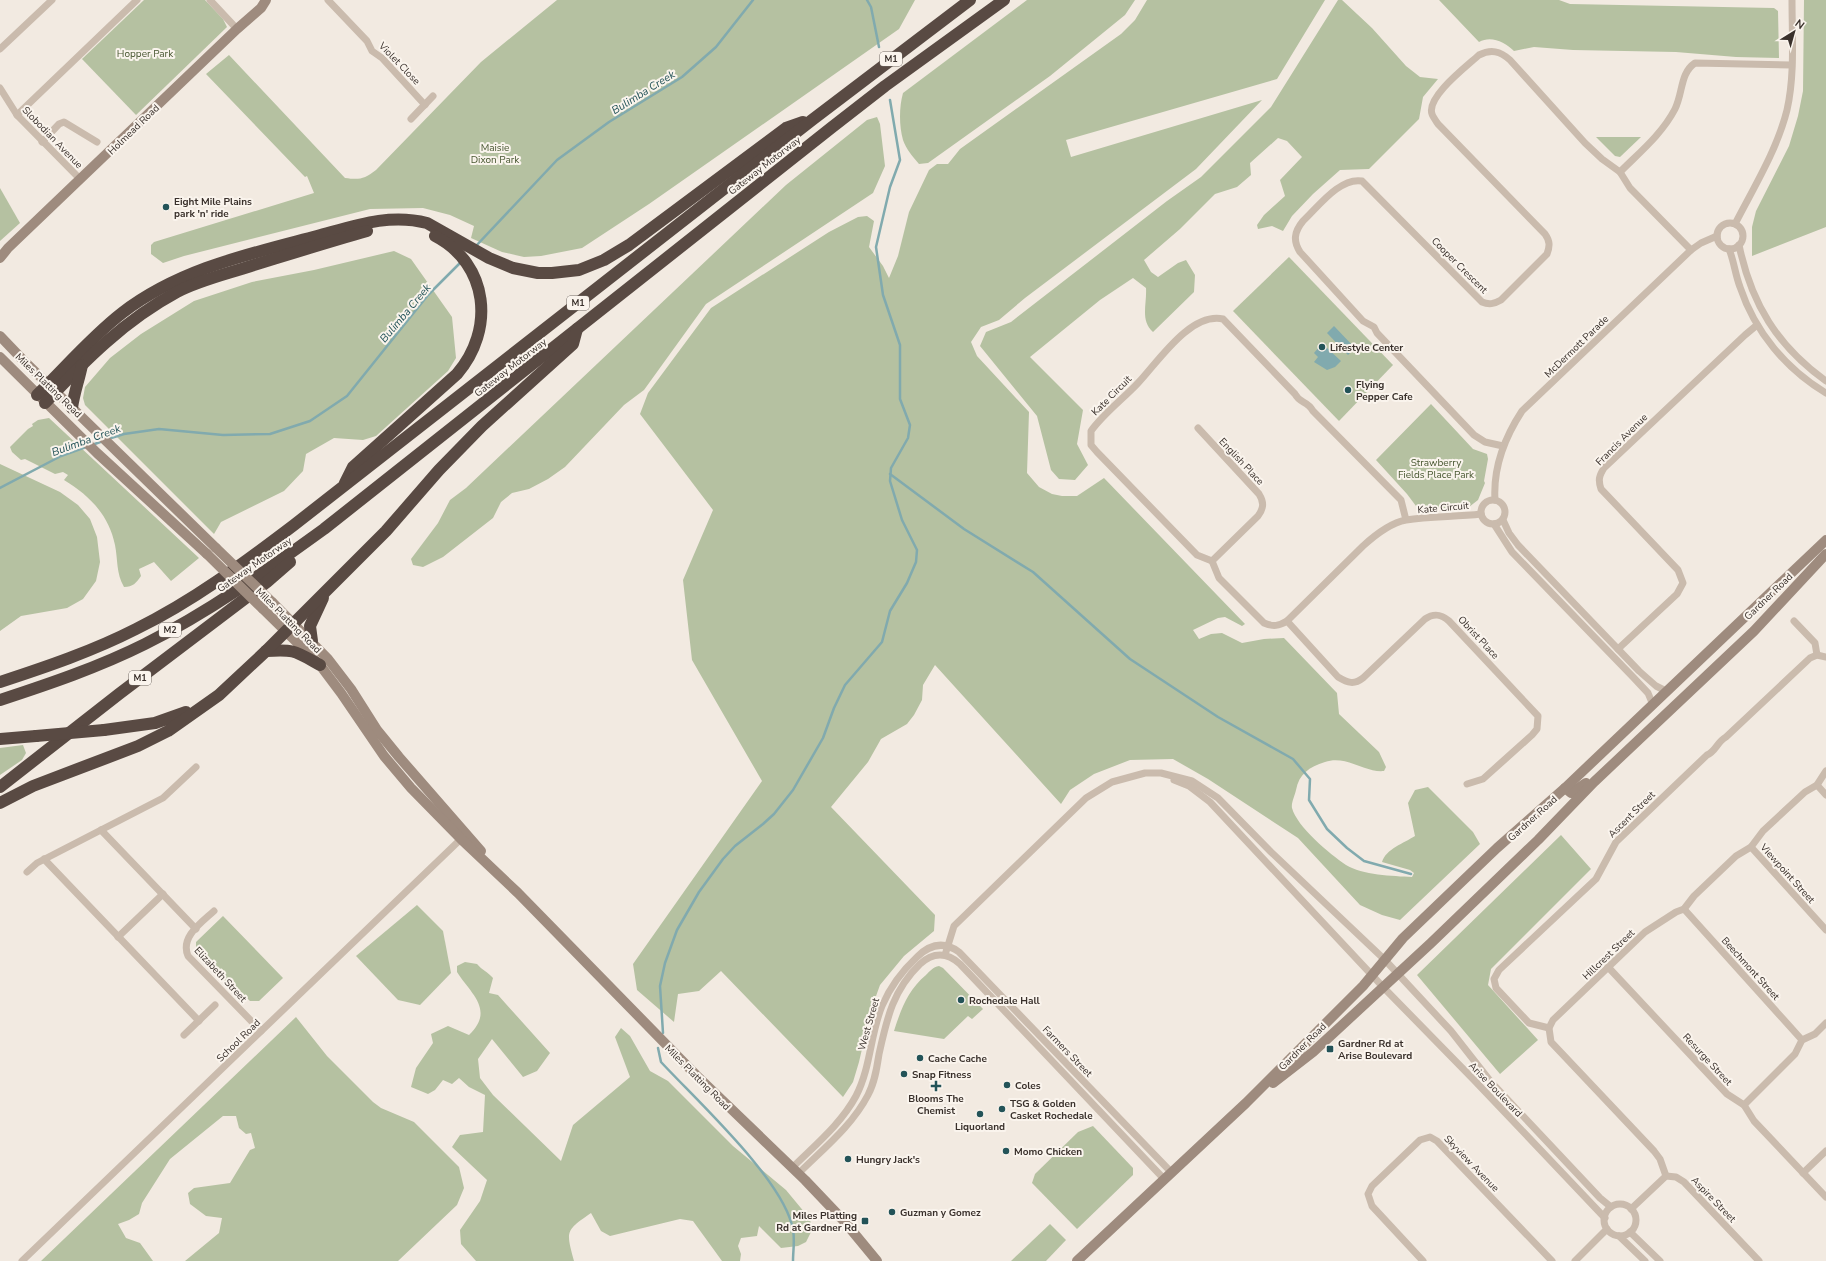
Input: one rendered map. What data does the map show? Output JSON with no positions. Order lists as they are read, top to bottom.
{
  "streets": {
    "highway": ["M1", "Gateway Motorway", "M2"],
    "street": [
      "Violet Close",
      "Holmead Road",
      "Slobodian Avenue",
      "Cooper Crescent",
      "McDermott Parade",
      "Miles Platting Road",
      "Kate Circuit",
      "Francis Avenue",
      "English Place",
      "Gardner Road",
      "Obrist Place",
      "Ascent Street",
      "Viewpoint Street",
      "Hillcrest Street",
      "Beechmont Street",
      "Elizabeth Street",
      "West Street",
      "School Road",
      "Farmers Street",
      "Resurge Street",
      "Arise Boulevard",
      "Skyview Avenue",
      "Aspire Street"
    ]
  },
  "crossings": [
    ["M1", "Gateway Motorway"],
    ["Holmead Road", "Slobodian Avenue"],
    ["Cooper Crescent", "McDermott Parade"],
    ["McDermott Parade", "Kate Circuit"],
    ["Miles Platting Road", "West Street"],
    ["Miles Platting Road", "School Road"],
    ["Kate Circuit", "English Place"],
    ["Kate Circuit", "Obrist Place"],
    ["Gardner Road", "Farmers Street"],
    ["Gardner Road", "Arise Boulevard"],
    ["Ascent Street", "Hillcrest Street"],
    ["Viewpoint Street", "Hillcrest Street"],
    ["Hillcrest Street", "Beechmont Street"],
    ["Hillcrest Street", "Resurge Street"],
    ["Elizabeth Street", "School Road"],
    ["West Street", "Farmers Street"]
  ],
  "water": ["Bulimba Creek"],
  "parks": ["Hopper Park", "Maisie Dixon Park", "Strawberry Fields Place Park"],
  "places": {
    "other": [
      "Eight Mile Plains park 'n' ride",
      "Lifestyle Center",
      "Flying Pepper Cafe",
      "Rochedale Hall",
      "Cache Cache",
      "Snap Fitness",
      "Coles",
      "TSG & Golden Casket Rochedale",
      "Liquorland",
      "Momo Chicken",
      "Hungry Jack's",
      "Guzman y Gomez"
    ],
    "transit": ["Gardner Rd at Arise Boulevard", "Miles Platting Rd at Gardner Rd"],
    "health": ["Blooms The Chemist"]
  },
  "north": "top right"
}
